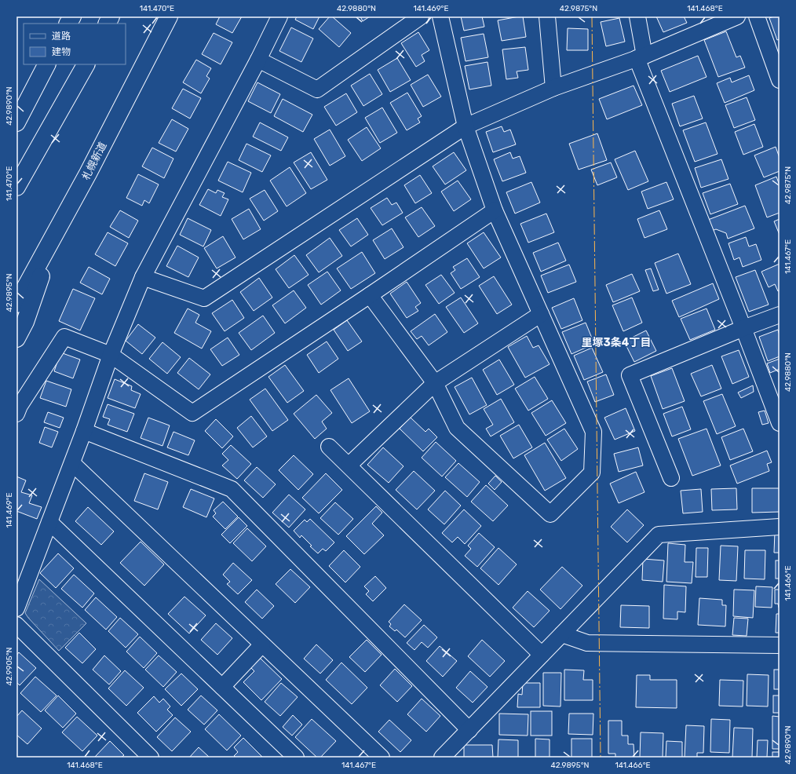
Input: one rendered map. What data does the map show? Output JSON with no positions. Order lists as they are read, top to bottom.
{
  "streets": {
    "main road": ["札幌新道"]
  },
  "districts": ["里塚3条4丁目"],
  "legend": ["道路", "建物"],
  "coordinates": [
    "141.470°E",
    "42.9880°N",
    "141.469°E",
    "42.9875°N",
    "141.468°E",
    "42.9890°N",
    "141.467°E",
    "42.9895°N",
    "141.466°E",
    "42.9905°N"
  ]
}
